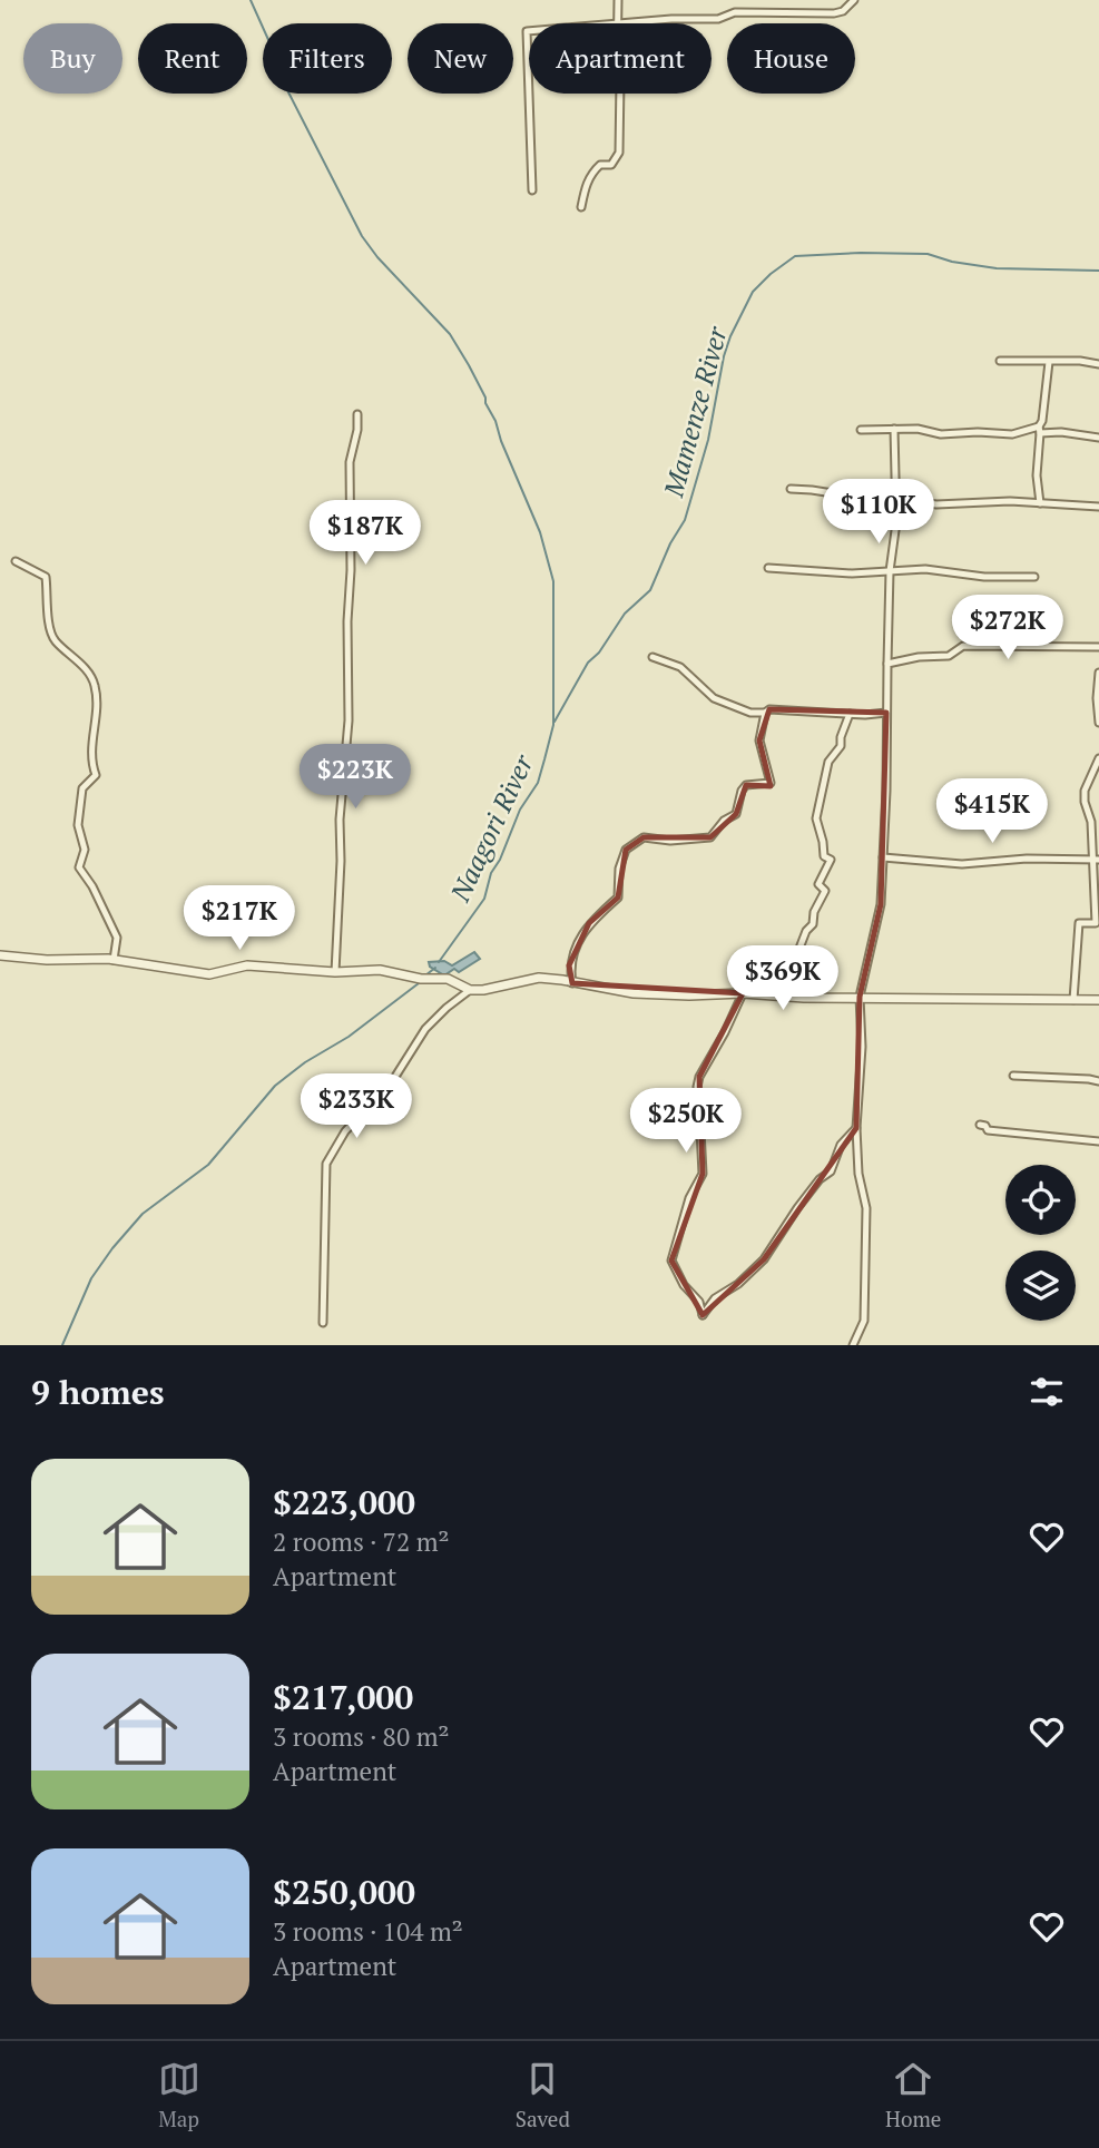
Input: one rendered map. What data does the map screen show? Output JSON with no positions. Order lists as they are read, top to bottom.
{
  "water": ["Mamenze River", "Naagori River"],
  "page": {
    "chip": [
      "Buy",
      "Rent",
      "Filters",
      "New",
      "Apartment",
      "House"
    ],
    "price": [
      "$110K",
      "$187K",
      "$272K",
      "$223K",
      "$415K",
      "$217K",
      "$369K",
      "$233K",
      "$250K"
    ],
    "heading": "9 homes",
    "list": [
      {
        "name": "$223,000",
        "note": "2 rooms · 72 m² · Apartment"
      },
      {
        "name": "$217,000",
        "note": "3 rooms · 80 m² · Apartment"
      },
      {
        "name": "$250,000",
        "note": "3 rooms · 104 m² · Apartment"
      }
    ],
    "tabs": ["Map", "Saved", "Home"]
  }
}
